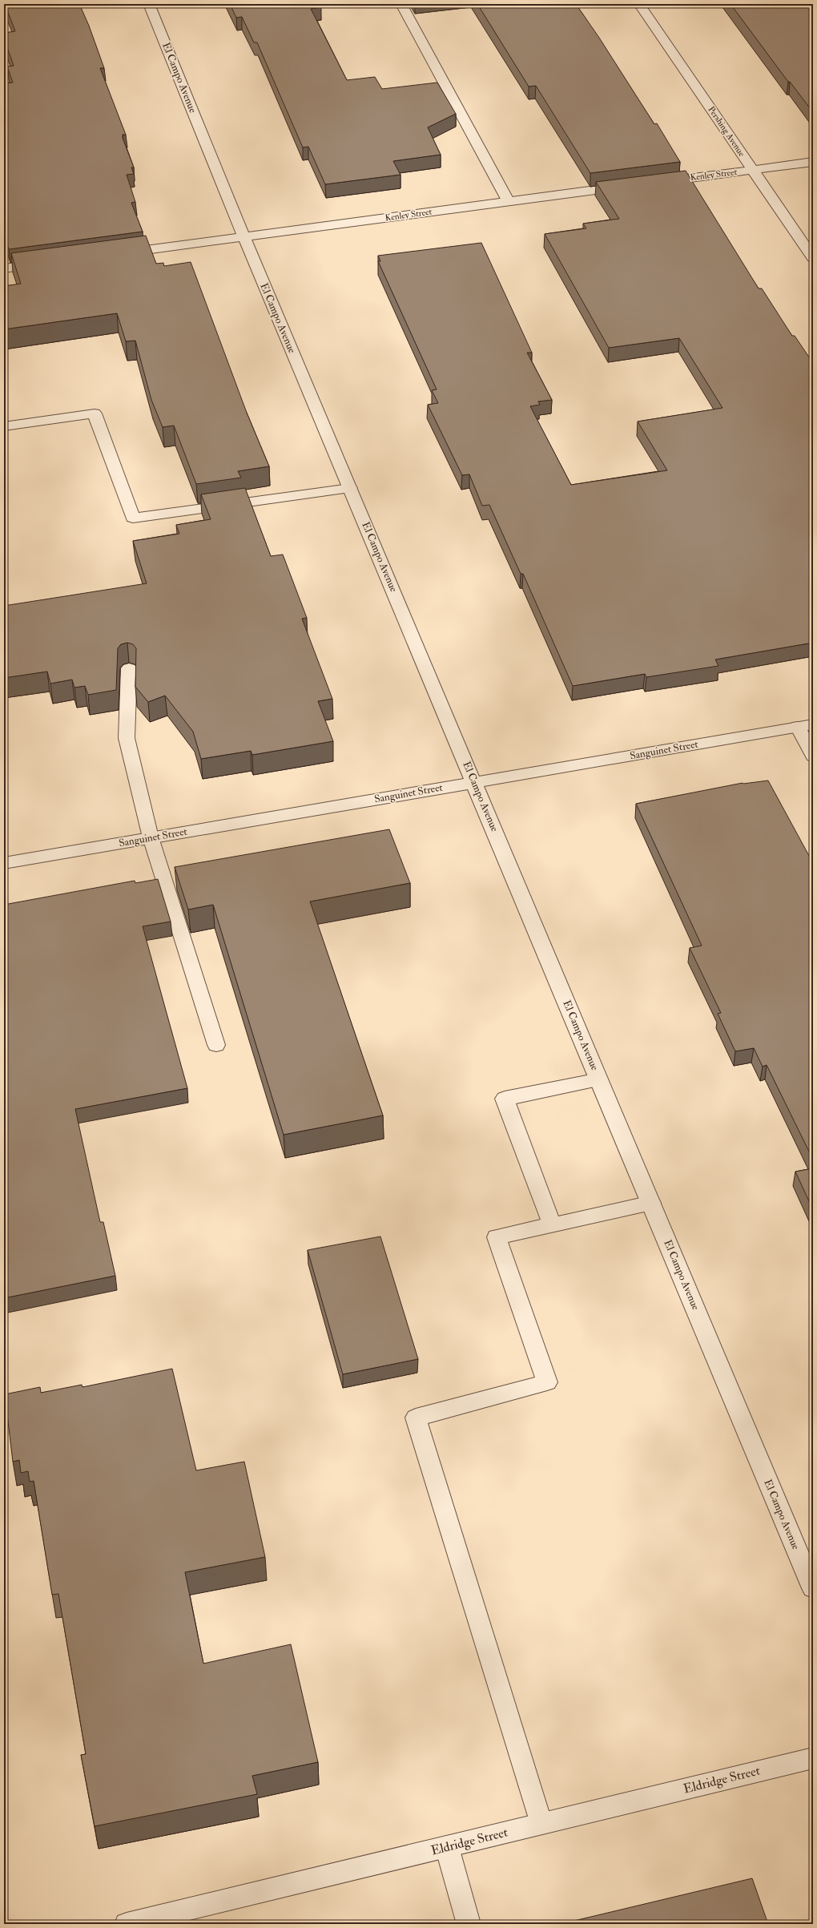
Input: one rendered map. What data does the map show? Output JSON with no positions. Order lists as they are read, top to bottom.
{
  "streets": {
    "street": [
      "El Campo Avenue",
      "Pershing Avenue",
      "Kenley Street",
      "Sanguinet Street",
      "Eldridge Street"
    ]
  },
  "crossings": [
    ["El Campo Avenue", "Kenley Street"],
    ["El Campo Avenue", "Sanguinet Street"],
    ["Pershing Avenue", "Kenley Street"]
  ]
}
